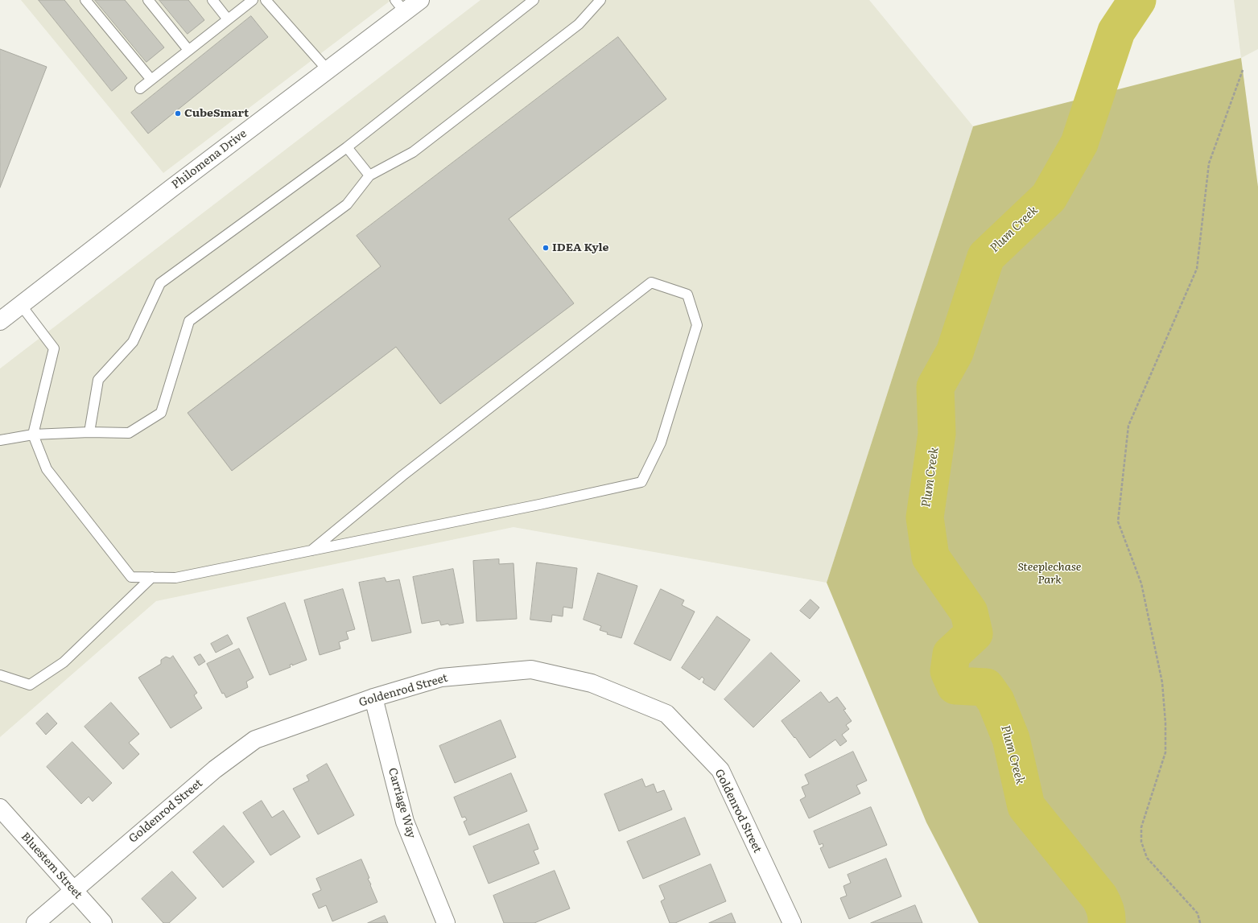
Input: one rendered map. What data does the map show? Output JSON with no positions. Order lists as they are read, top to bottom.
{
  "streets": {
    "street": [
      "Philomena Drive",
      "Goldenrod Street",
      "Carriage Way",
      "Bluestem Street"
    ]
  },
  "crossings": [
    ["Goldenrod Street", "Carriage Way"],
    ["Goldenrod Street", "Bluestem Street"]
  ],
  "water": ["Plum Creek"],
  "parks": ["Steeplechase Park"],
  "places": ["CubeSmart", "IDEA Kyle"]
}
